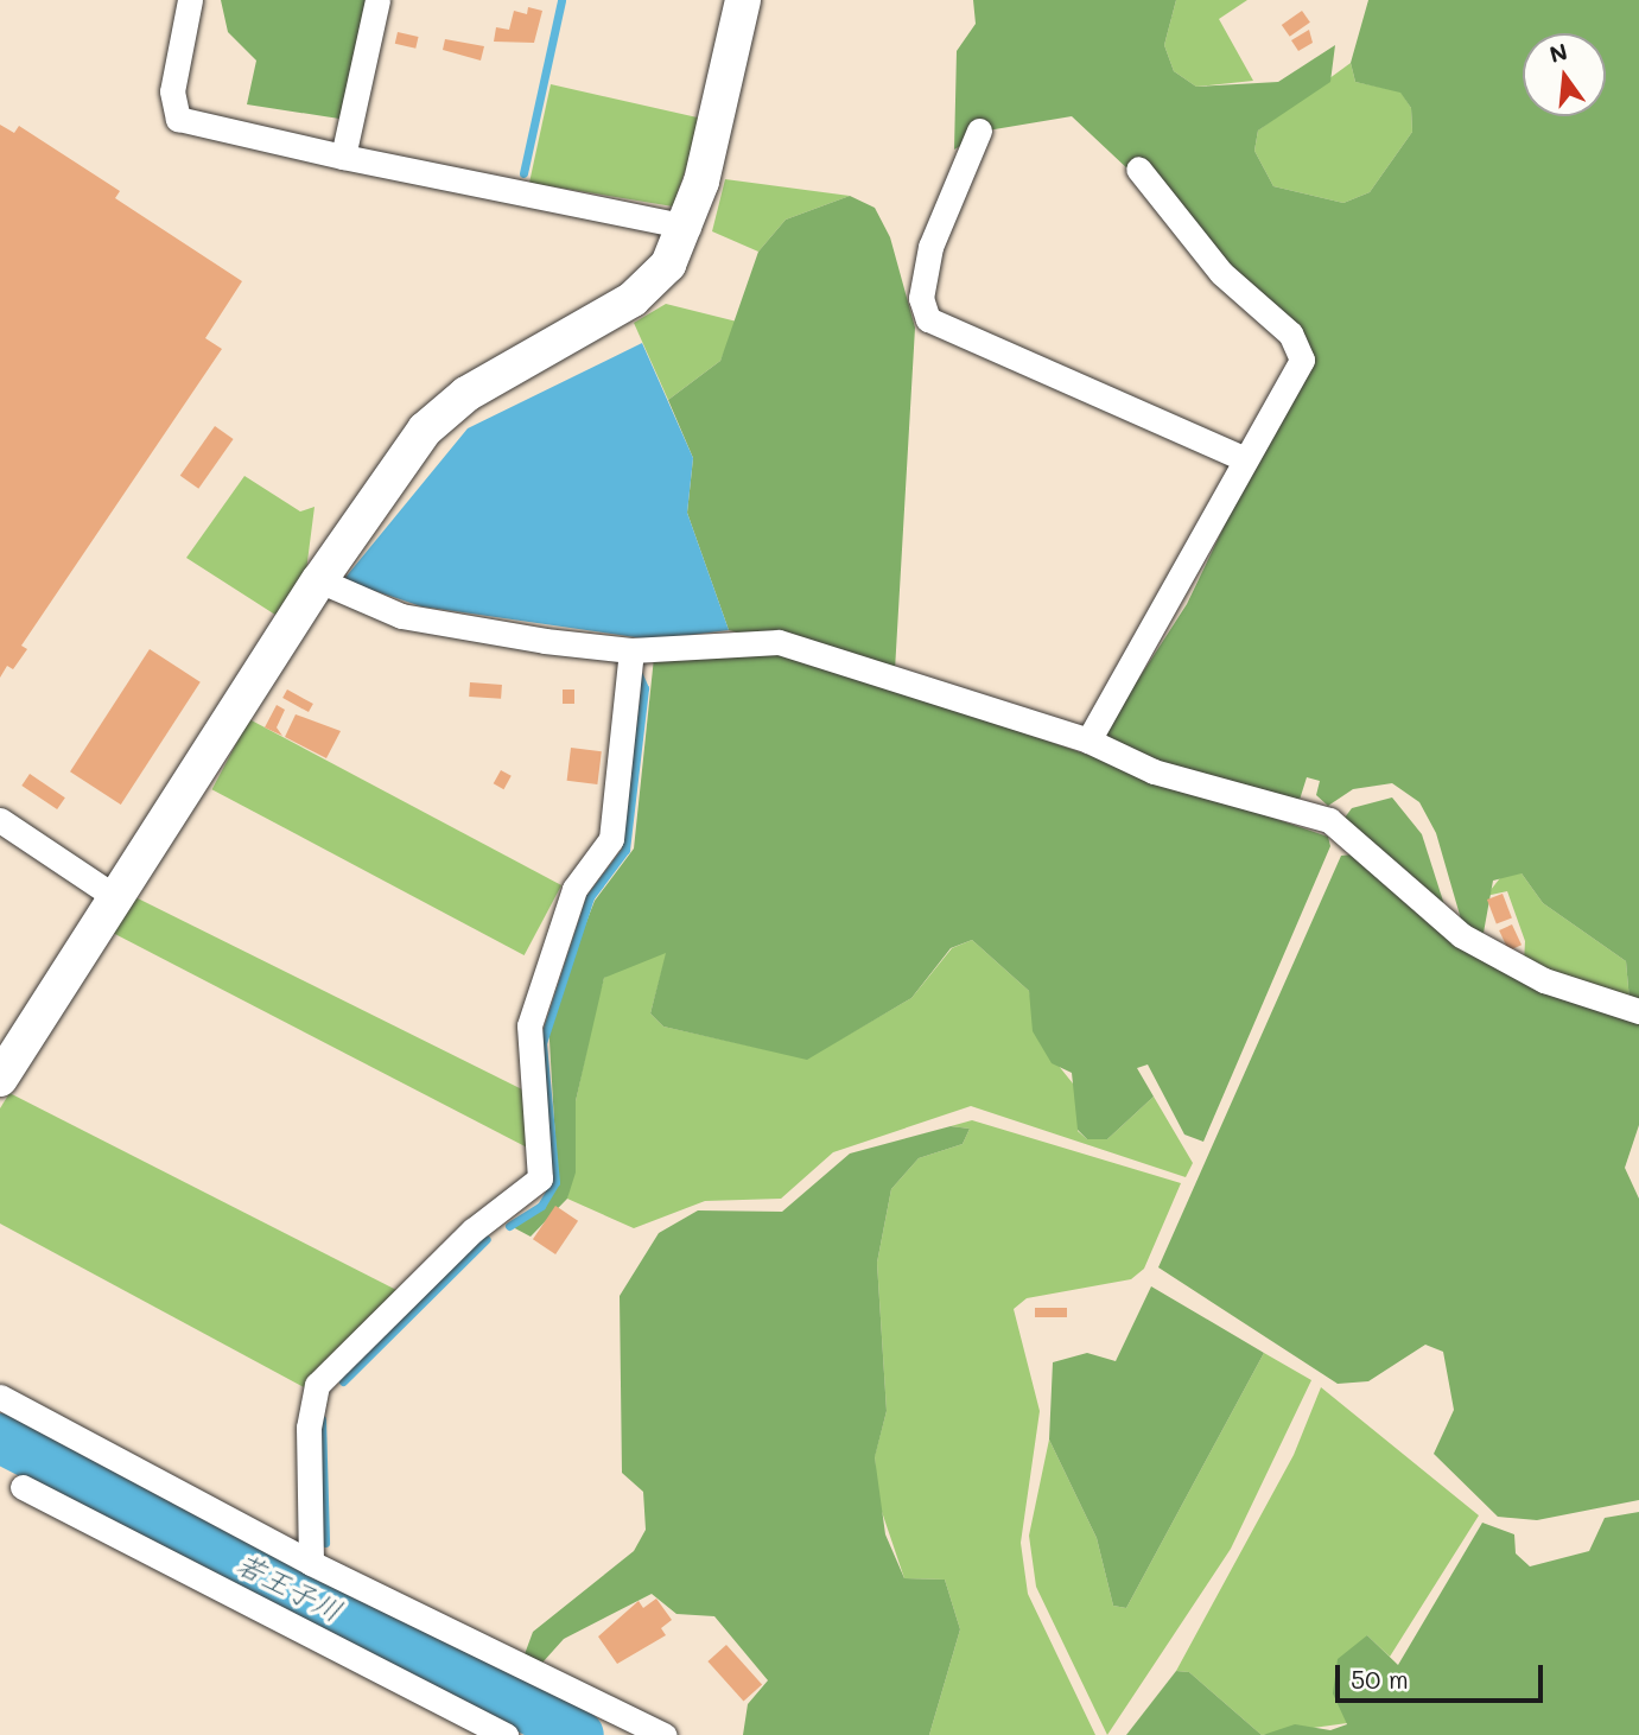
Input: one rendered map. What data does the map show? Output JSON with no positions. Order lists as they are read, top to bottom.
{
  "water": ["若王子川"],
  "scale_bar": "50 m",
  "north": "top"
}
